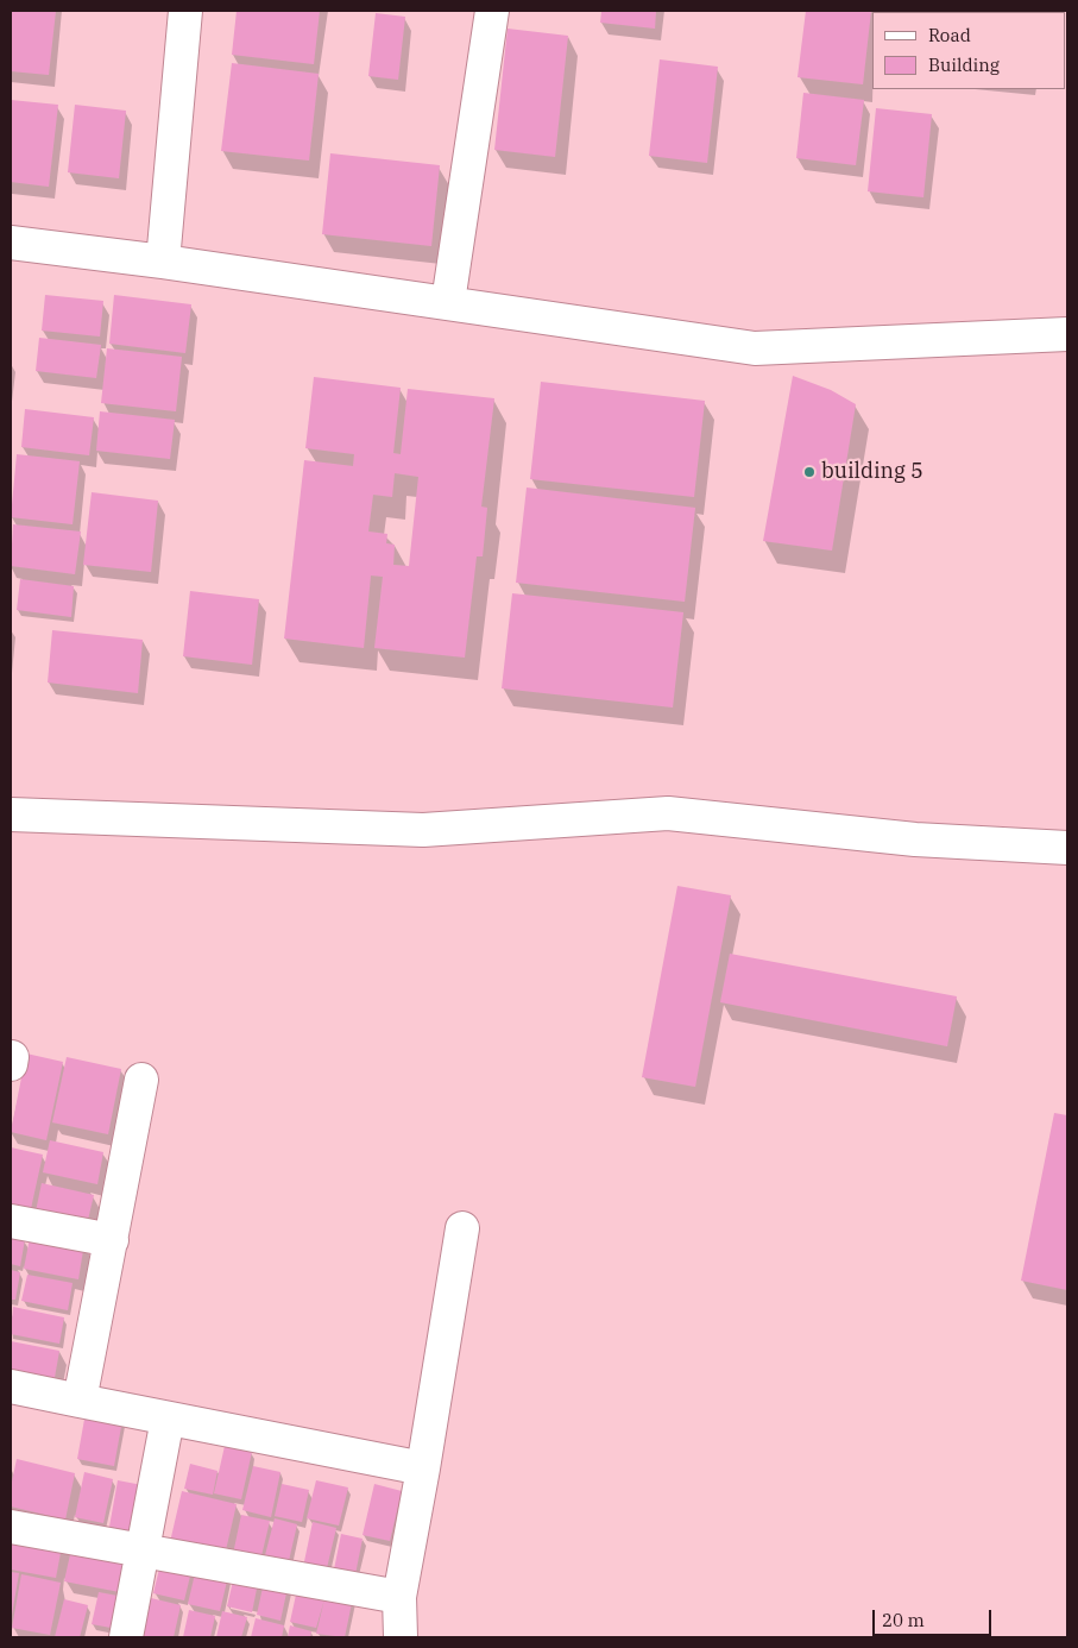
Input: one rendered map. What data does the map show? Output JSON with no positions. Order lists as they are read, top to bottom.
{
  "places": ["building 5"],
  "legend": ["Road", "Building"],
  "scale_bar": "20 m"
}
